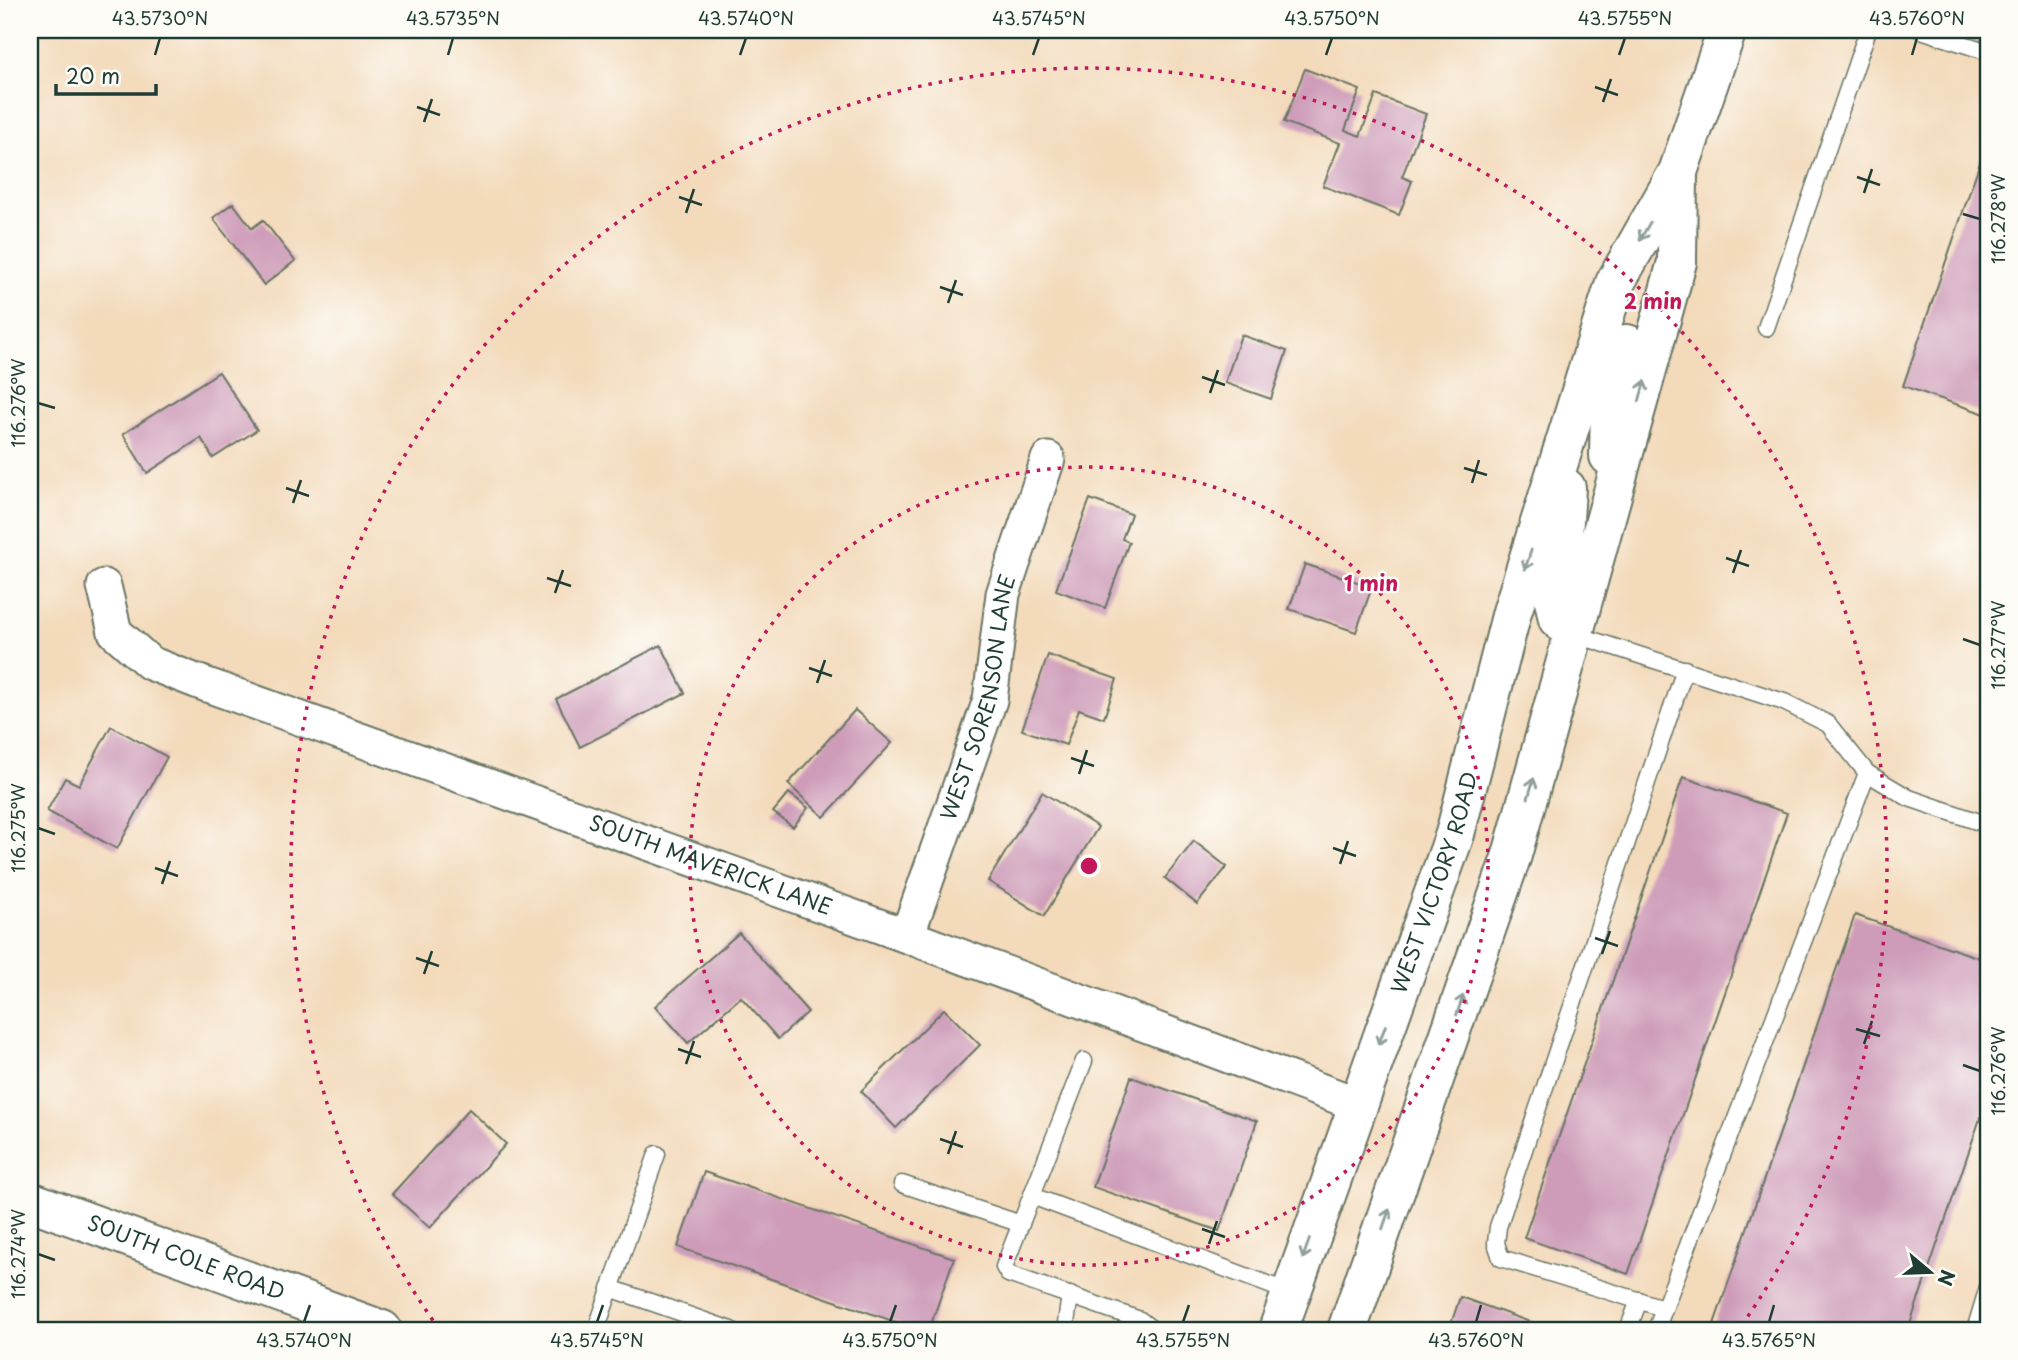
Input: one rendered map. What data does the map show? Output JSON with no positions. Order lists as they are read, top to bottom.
{
  "streets": {
    "main road": ["WEST VICTORY ROAD", "SOUTH COLE ROAD"],
    "street": ["WEST SORENSON LANE", "SOUTH MAVERICK LANE"]
  },
  "crossings": [
    ["WEST SORENSON LANE", "SOUTH MAVERICK LANE"],
    ["SOUTH MAVERICK LANE", "WEST VICTORY ROAD"]
  ],
  "scale_bar": "20 m",
  "north": "right",
  "coordinates": [
    "43.5730°N",
    "43.5735°N",
    "43.5740°N",
    "43.5745°N",
    "43.5750°N",
    "43.5755°N",
    "43.5760°N",
    "116.278°W",
    "116.276°W",
    "116.277°W",
    "116.275°W",
    "116.274°W",
    "43.5765°N"
  ],
  "rings": ["2 min", "1 min"]
}
